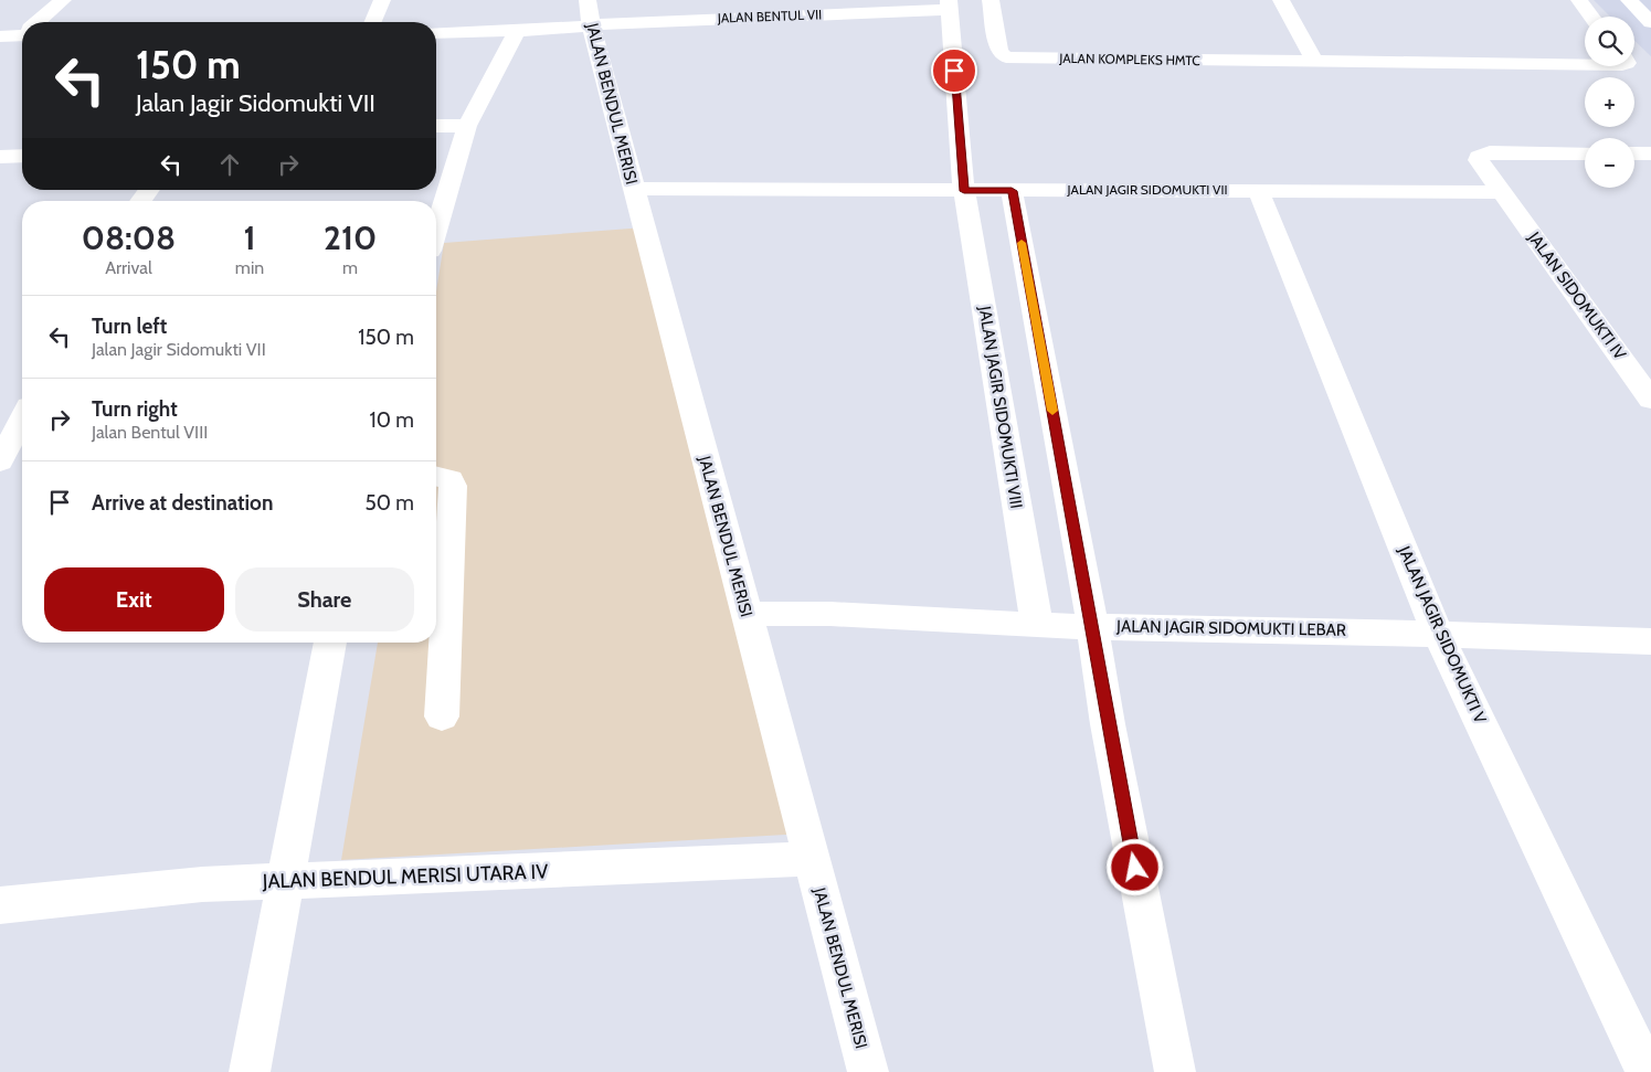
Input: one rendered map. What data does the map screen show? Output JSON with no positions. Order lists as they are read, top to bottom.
{
  "streets": {
    "street": [
      "JALAN BENTUL VII",
      "JALAN KOMPLEKS HMTC",
      "JALAN BENDUL MERISI",
      "JALAN JAGIR SIDOMUKTI VII",
      "JALAN SIDOMUKTI IV",
      "JALAN JAGIR SIDOMUKTI VIII",
      "JALAN JAGIR SIDOMUKTI LEBAR",
      "JALAN JAGIR SIDOMUKTI V",
      "JALAN BENDUL MERISI UTARA IV"
    ]
  },
  "crossings": [
    ["JALAN BENTUL VII", "JALAN BENDUL MERISI"],
    ["JALAN BENDUL MERISI", "JALAN JAGIR SIDOMUKTI VII"],
    ["JALAN BENDUL MERISI", "JALAN JAGIR SIDOMUKTI LEBAR"],
    ["JALAN BENDUL MERISI", "JALAN BENDUL MERISI UTARA IV"],
    ["JALAN JAGIR SIDOMUKTI VII", "JALAN SIDOMUKTI IV"],
    ["JALAN JAGIR SIDOMUKTI VII", "JALAN JAGIR SIDOMUKTI VIII"],
    ["JALAN JAGIR SIDOMUKTI VII", "JALAN JAGIR SIDOMUKTI V"],
    ["JALAN JAGIR SIDOMUKTI VIII", "JALAN JAGIR SIDOMUKTI LEBAR"],
    ["JALAN JAGIR SIDOMUKTI LEBAR", "JALAN JAGIR SIDOMUKTI V"]
  ],
  "page": {
    "map_buttons": ["+", "−"],
    "turn": ["150 m", "Jalan Jagir Sidomukti VII"],
    "eta": [
      "08:08",
      "Arrival",
      "1",
      "min",
      "210",
      "m"
    ],
    "list": [
      {
        "name": "Turn left",
        "note": "Jalan Jagir Sidomukti VII",
        "value": "150 m"
      },
      {
        "name": "Turn right",
        "note": "Jalan Bentul VIII",
        "value": "10 m"
      },
      {
        "name": "Arrive at destination",
        "value": "50 m"
      }
    ],
    "buttons": ["Exit", "Share"]
  }
}
